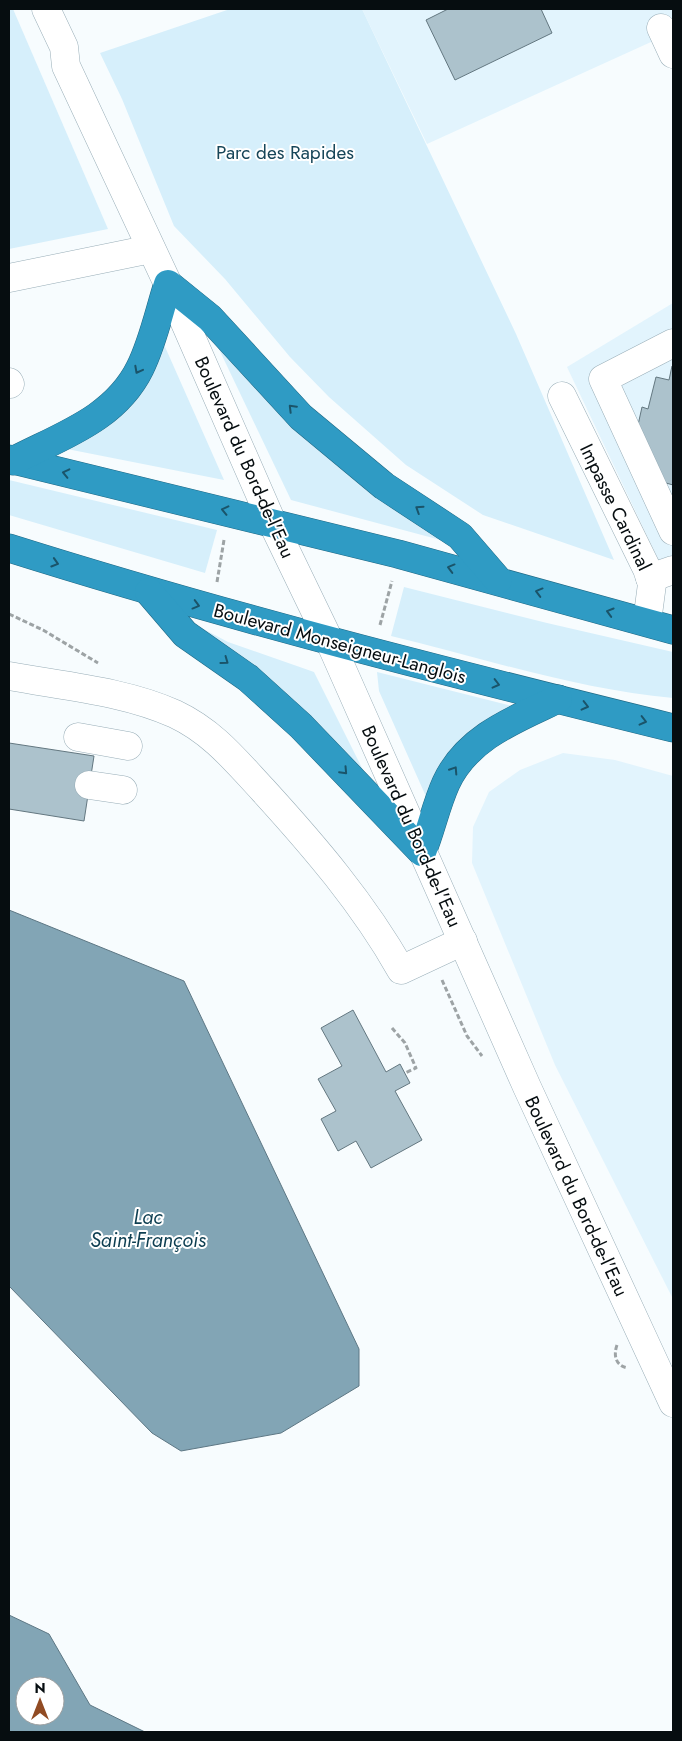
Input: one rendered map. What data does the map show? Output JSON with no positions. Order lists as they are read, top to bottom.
{
  "streets": {
    "highway": ["Boulevard Monseigneur-Langlois"],
    "street": ["Boulevard du Bord-de-l'Eau", "Impasse Cardinal"]
  },
  "crossings": [
    ["Boulevard du Bord-de-l'Eau", "Boulevard Monseigneur-Langlois"]
  ],
  "water": ["Lac Saint-François"],
  "parks": ["Parc des Rapides"],
  "north": "top"
}
